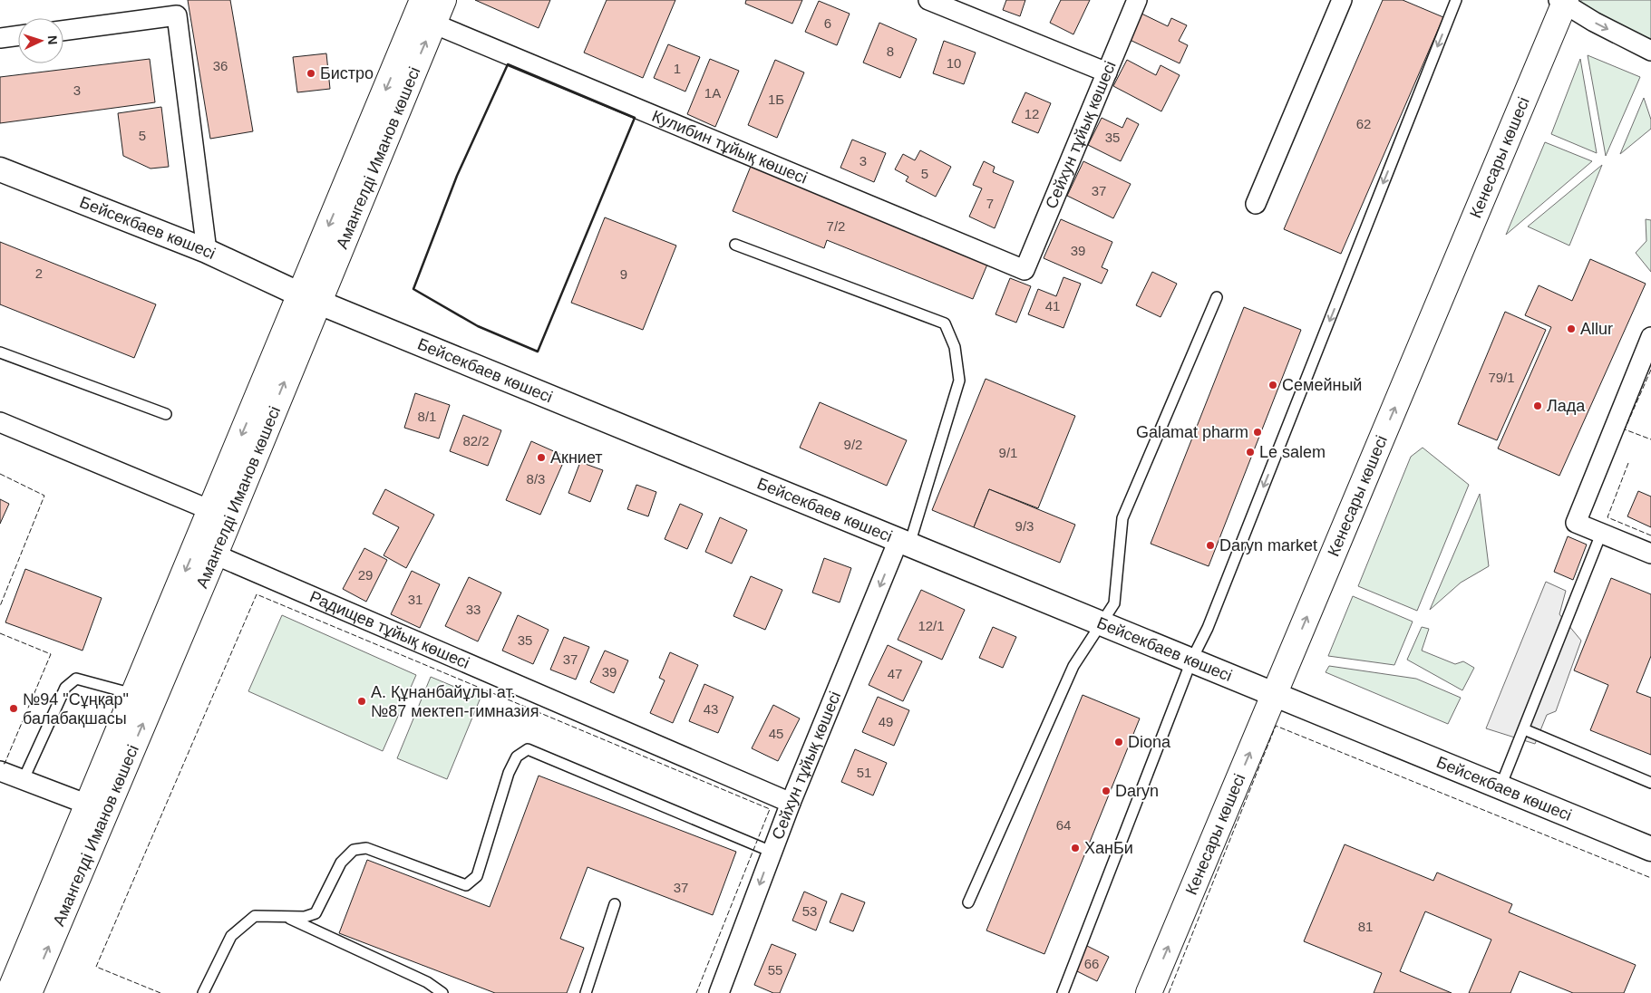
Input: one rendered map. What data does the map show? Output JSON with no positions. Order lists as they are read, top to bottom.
{
  "streets": {
    "main road": ["Амангелді Иманов көшесі", "Кенесары көшесі"],
    "street": [
      "Сейхун тұйық көшесі",
      "Кулибин тұйық көшесі",
      "Бейсекбаев көшесі",
      "Радищев тұйық көшесі"
    ]
  },
  "crossings": [
    ["Сейхун тұйық көшесі", "Кулибин тұйық көшесі"],
    ["Сейхун тұйық көшесі", "Бейсекбаев көшесі"],
    ["Сейхун тұйық көшесі", "Радищев тұйық көшесі"],
    ["Кулибин тұйық көшесі", "Амангелді Иманов көшесі"],
    ["Амангелді Иманов көшесі", "Бейсекбаев көшесі"],
    ["Амангелді Иманов көшесі", "Радищев тұйық көшесі"],
    ["Кенесары көшесі", "Бейсекбаев көшесі"]
  ],
  "one_way": ["Сейхун тұйық көшесі", "Кенесары көшесі"],
  "places": [
    "Бистро",
    "Allur",
    "Семейный",
    "Лада",
    "Galamat pharm",
    "Le salem",
    "Акниет",
    "Daryn market",
    "А. Құнанбайұлы ат. №87 мектеп-гимназия",
    "№94 \"Сұңқар\" балабақшасы",
    "Diona",
    "Daryn",
    "ХанБи"
  ],
  "house_numbers": [
    "6",
    "8",
    "10",
    "36",
    "1",
    "3",
    "1А",
    "1Б",
    "12",
    "62",
    "5",
    "35",
    "3",
    "5",
    "37",
    "7",
    "7/2",
    "39",
    "2",
    "9",
    "41",
    "79/1",
    "8/1",
    "82/2",
    "9/2",
    "9/1",
    "8/3",
    "9/3",
    "29",
    "31",
    "33",
    "12/1",
    "35",
    "37",
    "39",
    "47",
    "43",
    "49",
    "45",
    "51",
    "64",
    "37",
    "53",
    "81",
    "66",
    "55"
  ],
  "north": "right"
}
